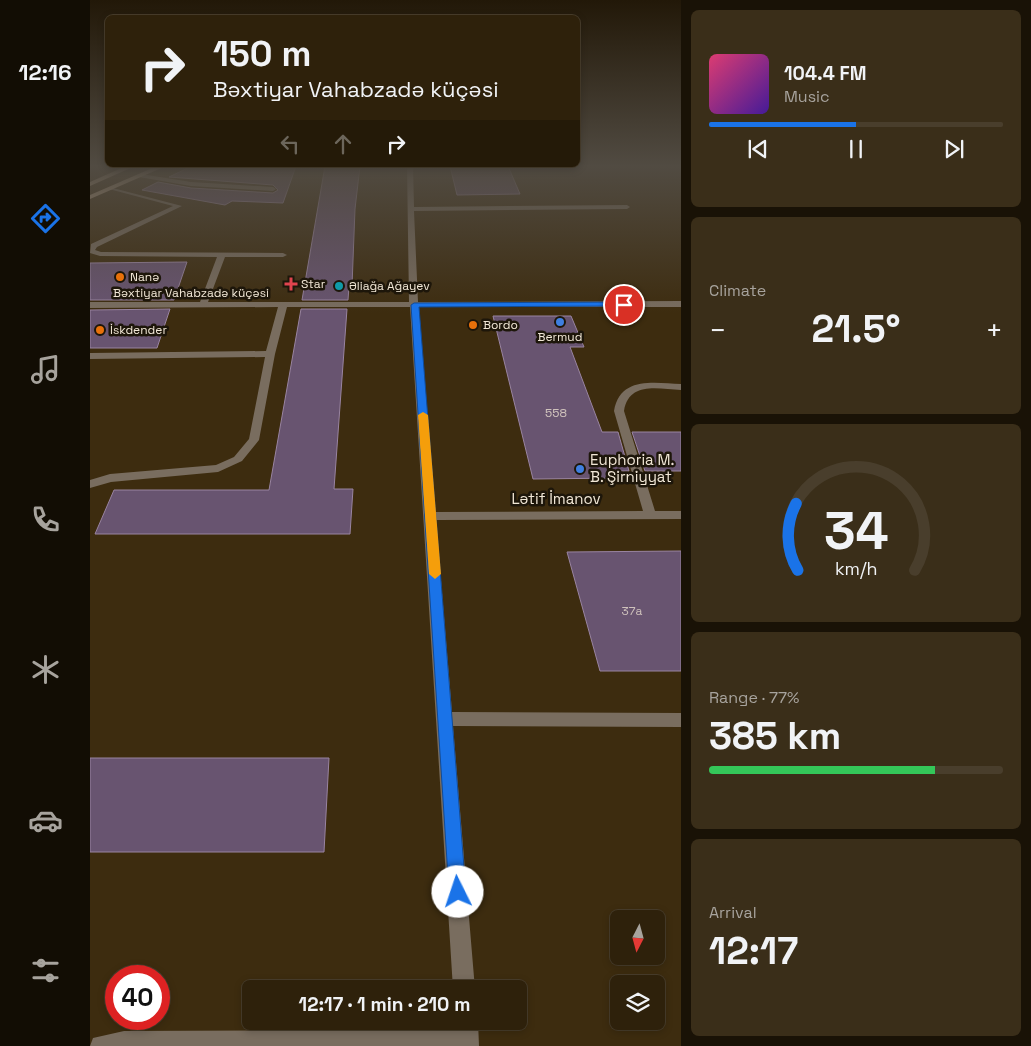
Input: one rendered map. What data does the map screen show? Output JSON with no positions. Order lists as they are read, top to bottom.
{
  "streets": {
    "street": ["Bəxtiyar Vahabzadə küçəsi", "Lətif İmanov"]
  },
  "places": {
    "other": [
      "Nanə",
      "Əliağa Ağayev",
      "Bermud",
      "Bordo",
      "İskdender",
      "Euphoria M. B. Şirniyyat"
    ],
    "health": ["Star"]
  },
  "house_numbers": ["558", "37a"],
  "north": "bottom",
  "page": {
    "tabs": "12:16",
    "turn": ["150 m", "Bəxtiyar Vahabzadə küçəsi"],
    "song": ["104.4 FM", "Music"],
    "tile": [
      "Climate",
      ["Range · 77%", "385 km"],
      ["Arrival", "12:17"]
    ],
    "heat": ["−", "21.5°", "+"],
    "limit": "40",
    "trip": "12:17 · 1 min · 210 m",
    "gauge": ["34", "km/h"]
  }
}
